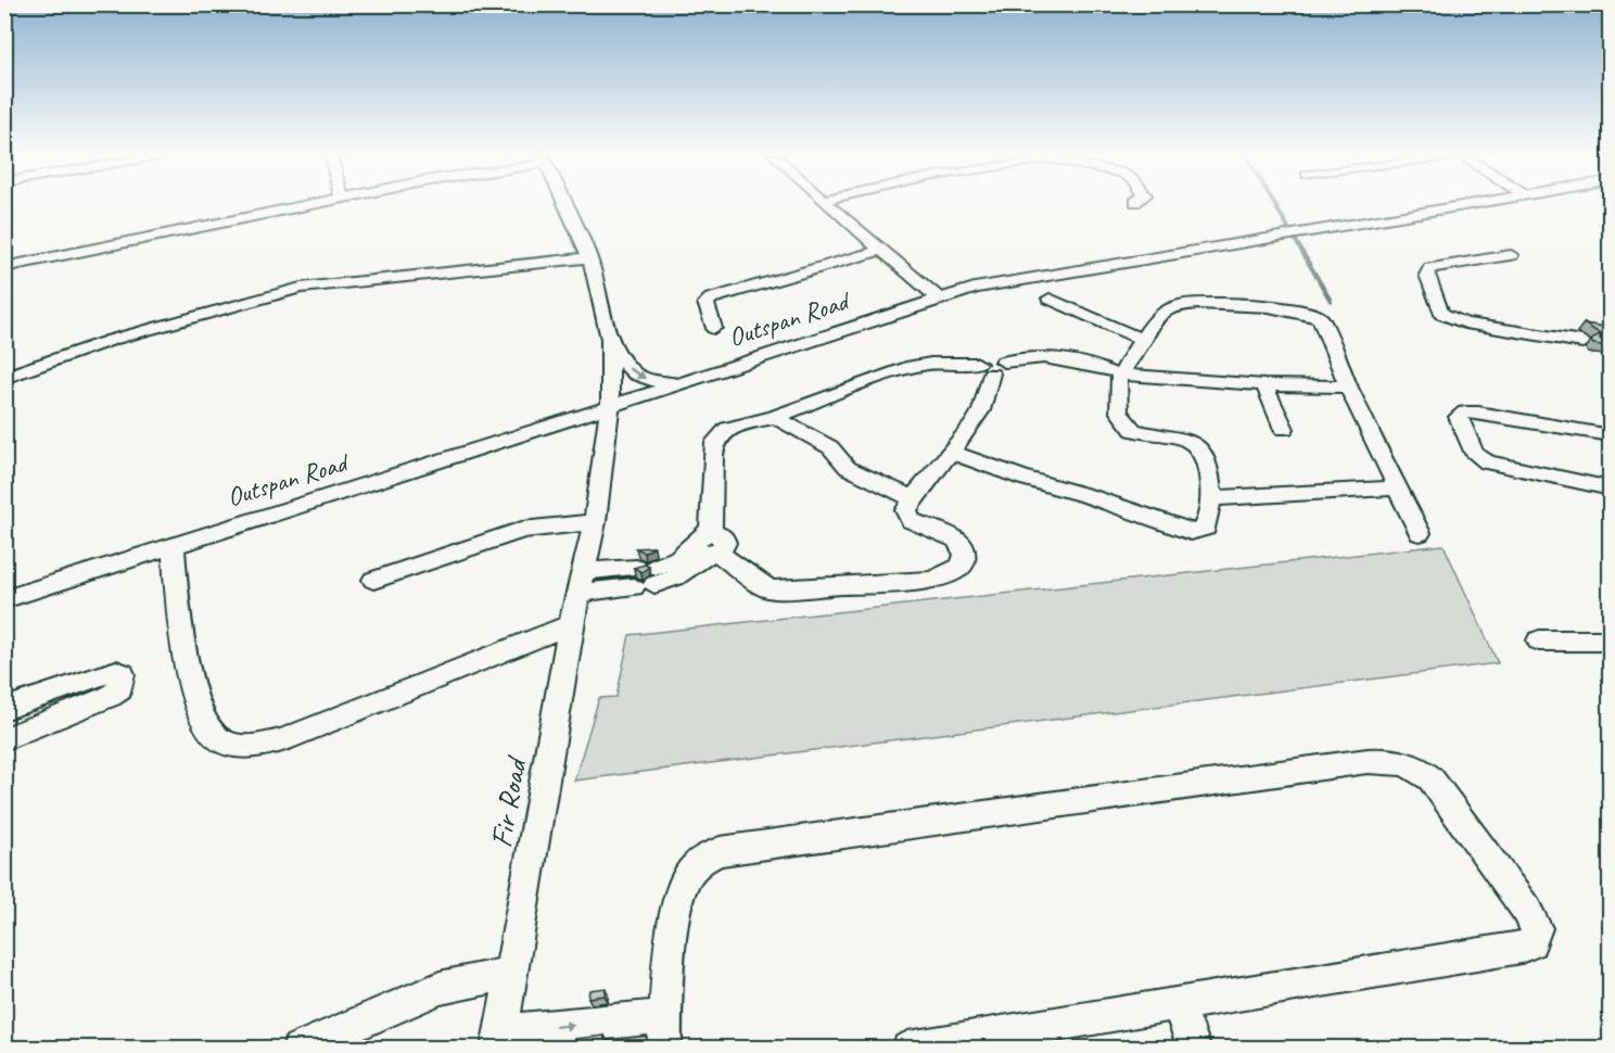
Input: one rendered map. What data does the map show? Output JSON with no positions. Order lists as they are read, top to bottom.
{
  "streets": {
    "street": ["Outspan Road", "Fir Road"]
  },
  "crossings": [
    ["Outspan Road", "Fir Road"]
  ]
}
